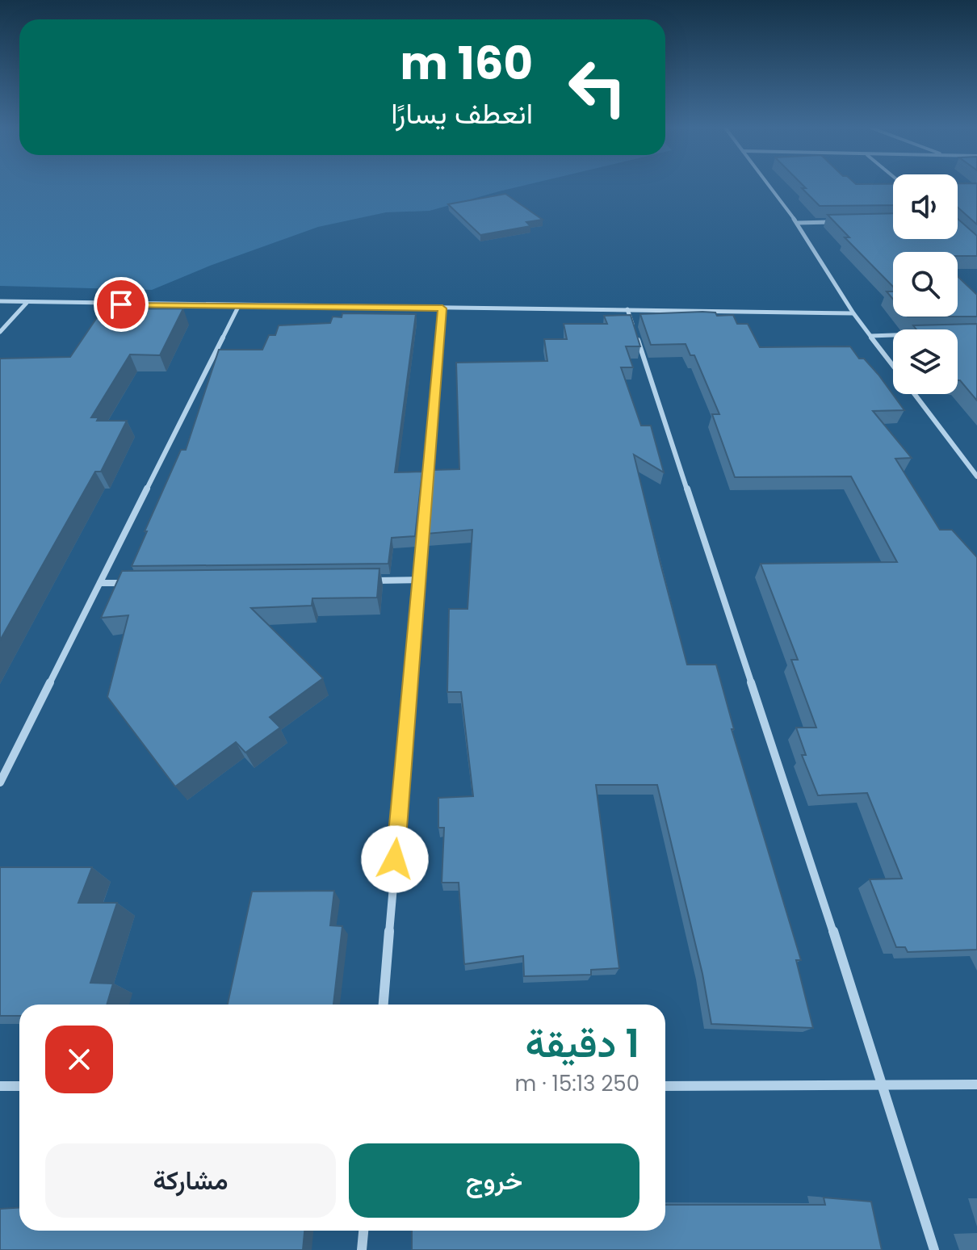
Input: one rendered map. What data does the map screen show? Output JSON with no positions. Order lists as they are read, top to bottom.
{
  "page": {
    "turn": ["160 m", "انعطف يسارًا"],
    "heading": ["1 دقيقة", "250 m · 15:13"],
    "buttons": ["خروج", "مشاركة"]
  }
}
